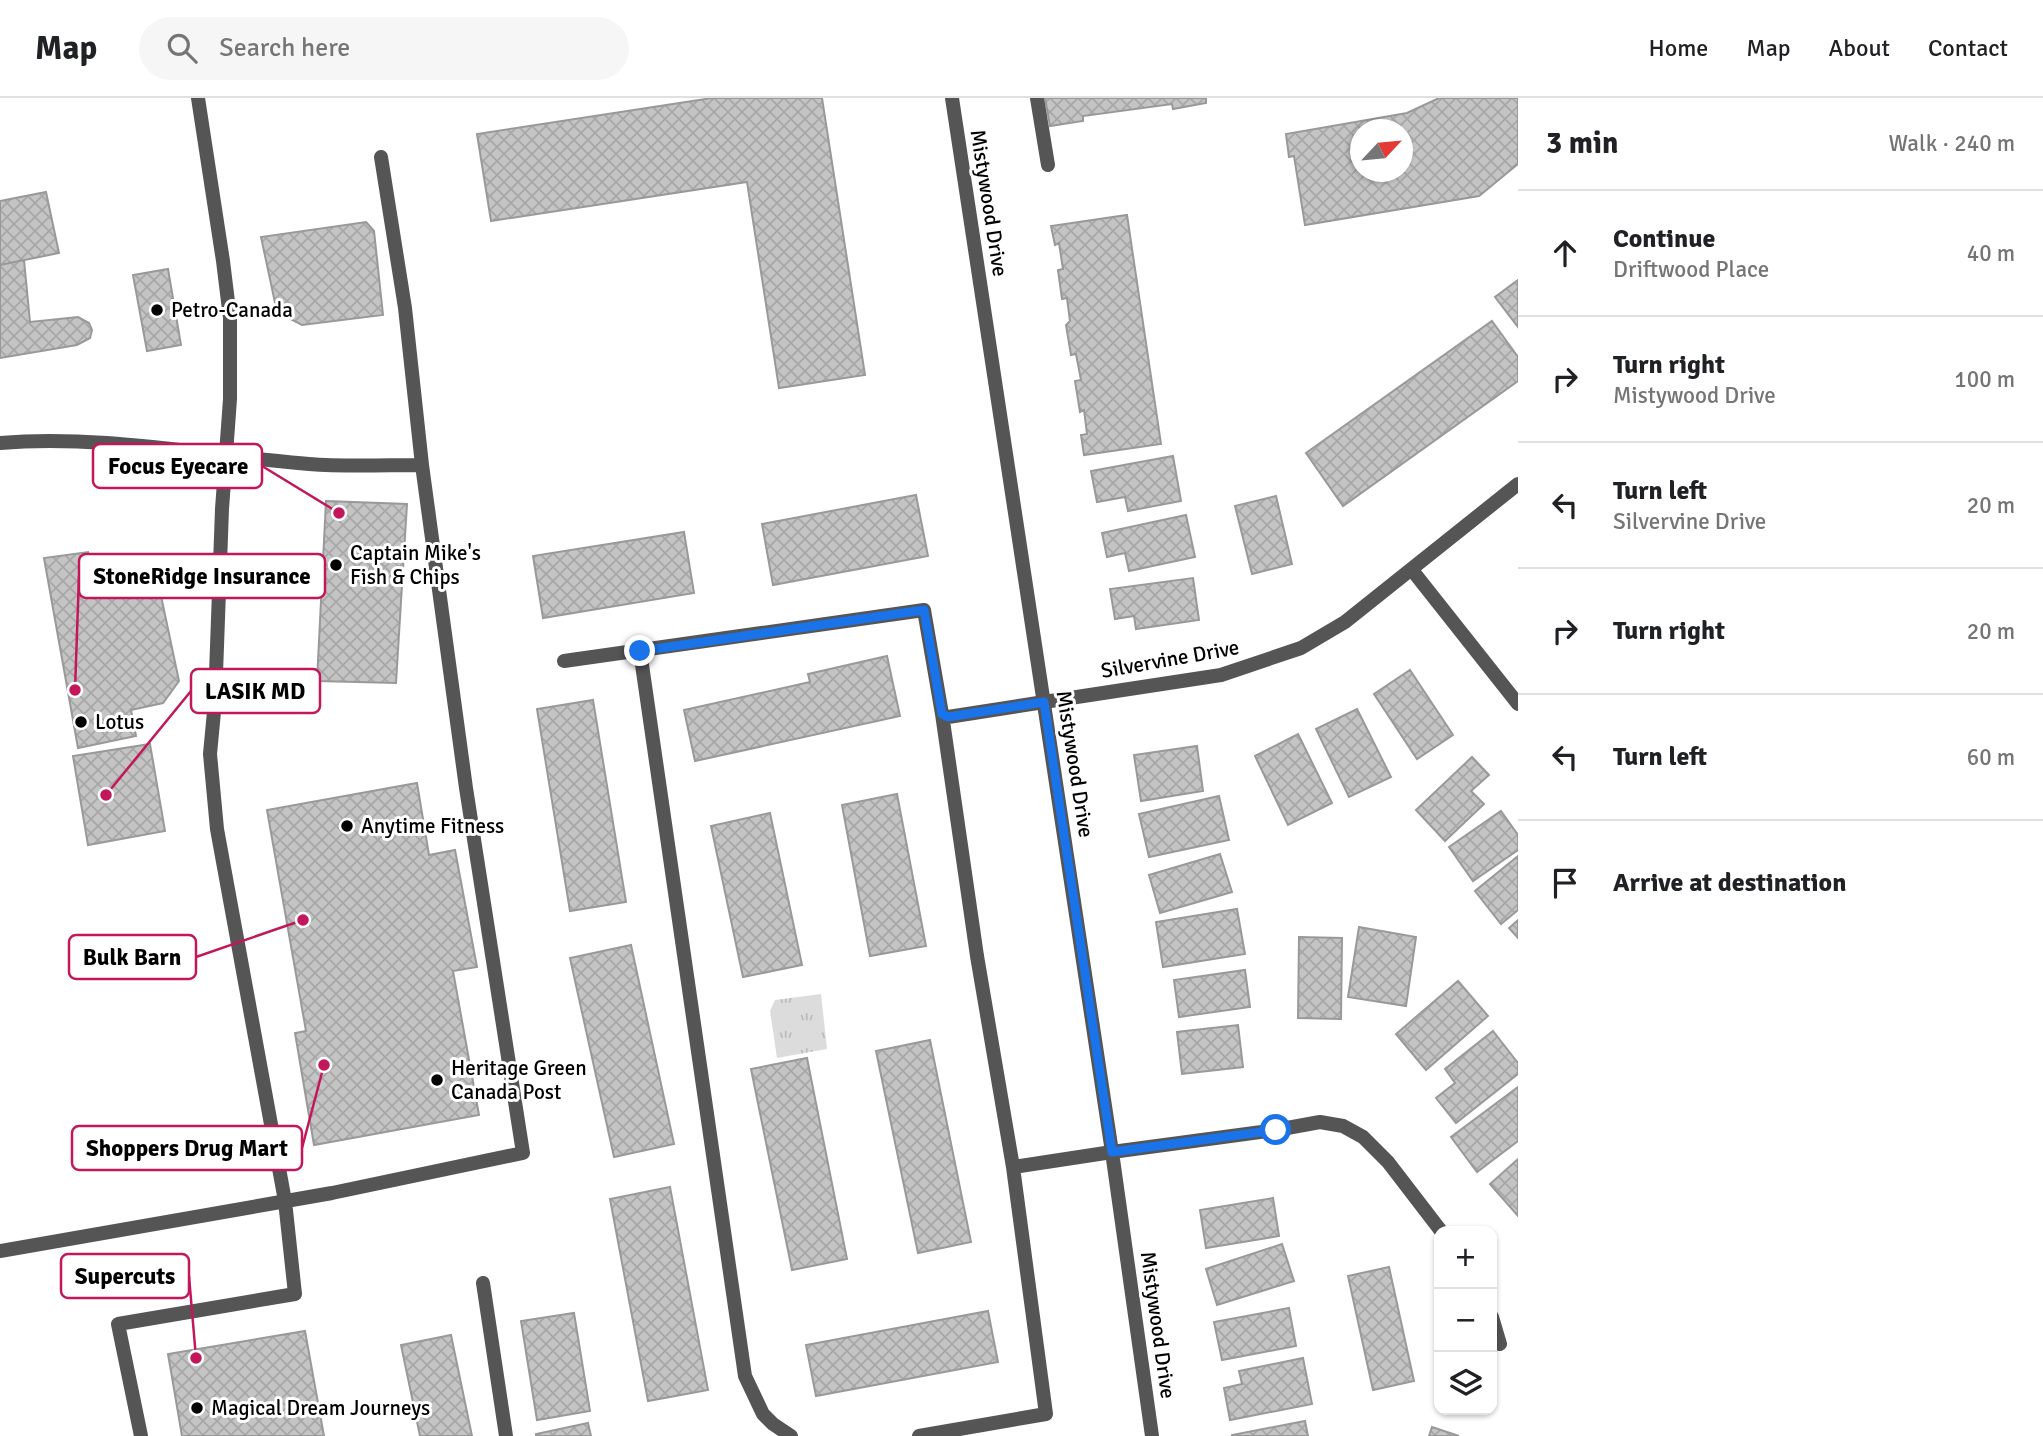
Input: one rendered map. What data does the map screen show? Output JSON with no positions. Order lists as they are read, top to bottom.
{
  "streets": {
    "street": ["Mistywood Drive", "Silvervine Drive"]
  },
  "crossings": [
    ["Mistywood Drive", "Silvervine Drive"]
  ],
  "places": [
    "Petro-Canada",
    "Focus Eyecare",
    "Captain Mike's Fish & Chips",
    "StoneRidge Insurance",
    "Lotus",
    "LASIK MD",
    "Anytime Fitness",
    "Bulk Barn",
    "Shoppers Drug Mart",
    "Heritage Green Canada Post",
    "Supercuts",
    "Magical Dream Journeys"
  ],
  "north": "top right",
  "page": {
    "header": "Map",
    "search": "Search here",
    "nav": [
      "Home",
      "Map",
      "About",
      "Contact"
    ],
    "heading": ["3 min", "Walk · 240 m"],
    "list": [
      ["Continue", "Driftwood Place", "40 m"],
      ["Turn right", "Mistywood Drive", "100 m"],
      ["Turn left", "Silvervine Drive", "20 m"],
      ["Turn right", "20 m"],
      ["Turn left", "60 m"],
      "Arrive at destination"
    ],
    "map_buttons": ["+", "−"]
  }
}
